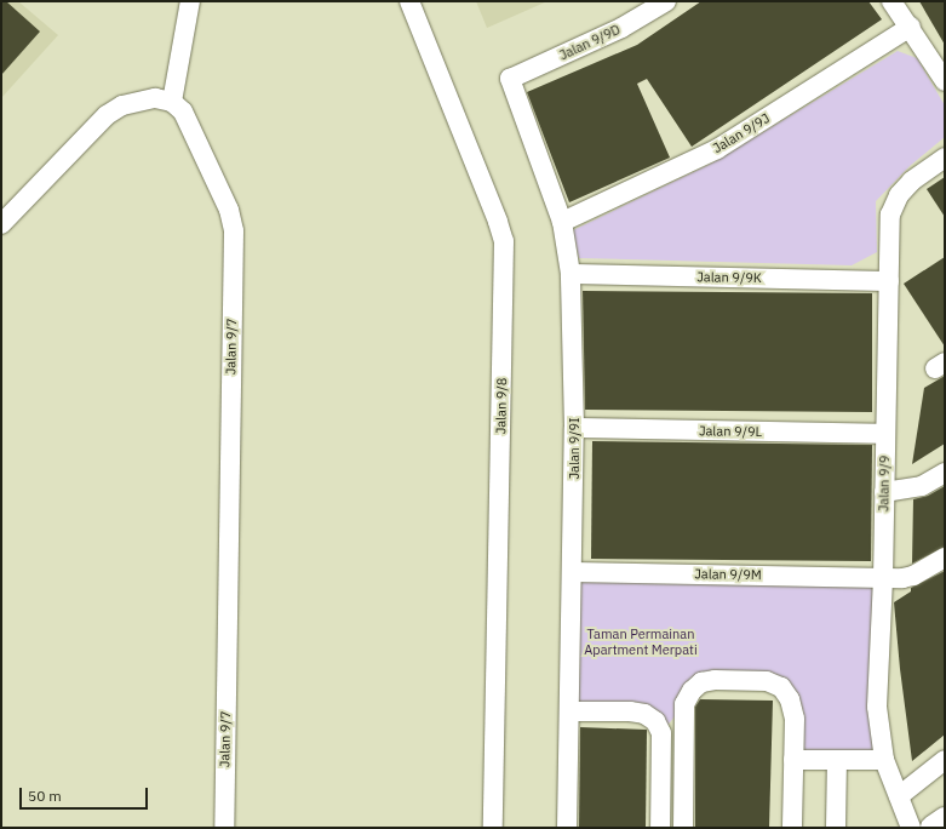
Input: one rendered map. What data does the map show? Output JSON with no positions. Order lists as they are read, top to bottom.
{
  "streets": {
    "street": [
      "Jalan 9/9D",
      "Jalan 9/9J",
      "Jalan 9/9K",
      "Jalan 9/7",
      "Jalan 9/8",
      "Jalan 9/9L",
      "Jalan 9/9I",
      "Jalan 9/9",
      "Jalan 9/9M"
    ]
  },
  "crossings": [
    ["Jalan 9/9D", "Jalan 9/9I"],
    ["Jalan 9/9J", "Jalan 9/9I"],
    ["Jalan 9/9K", "Jalan 9/9I"],
    ["Jalan 9/9K", "Jalan 9/9"],
    ["Jalan 9/9L", "Jalan 9/9I"],
    ["Jalan 9/9L", "Jalan 9/9"],
    ["Jalan 9/9I", "Jalan 9/9M"],
    ["Jalan 9/9", "Jalan 9/9M"]
  ],
  "parks": ["Taman Permainan Apartment Merpati"],
  "scale_bar": "50 m"
}
